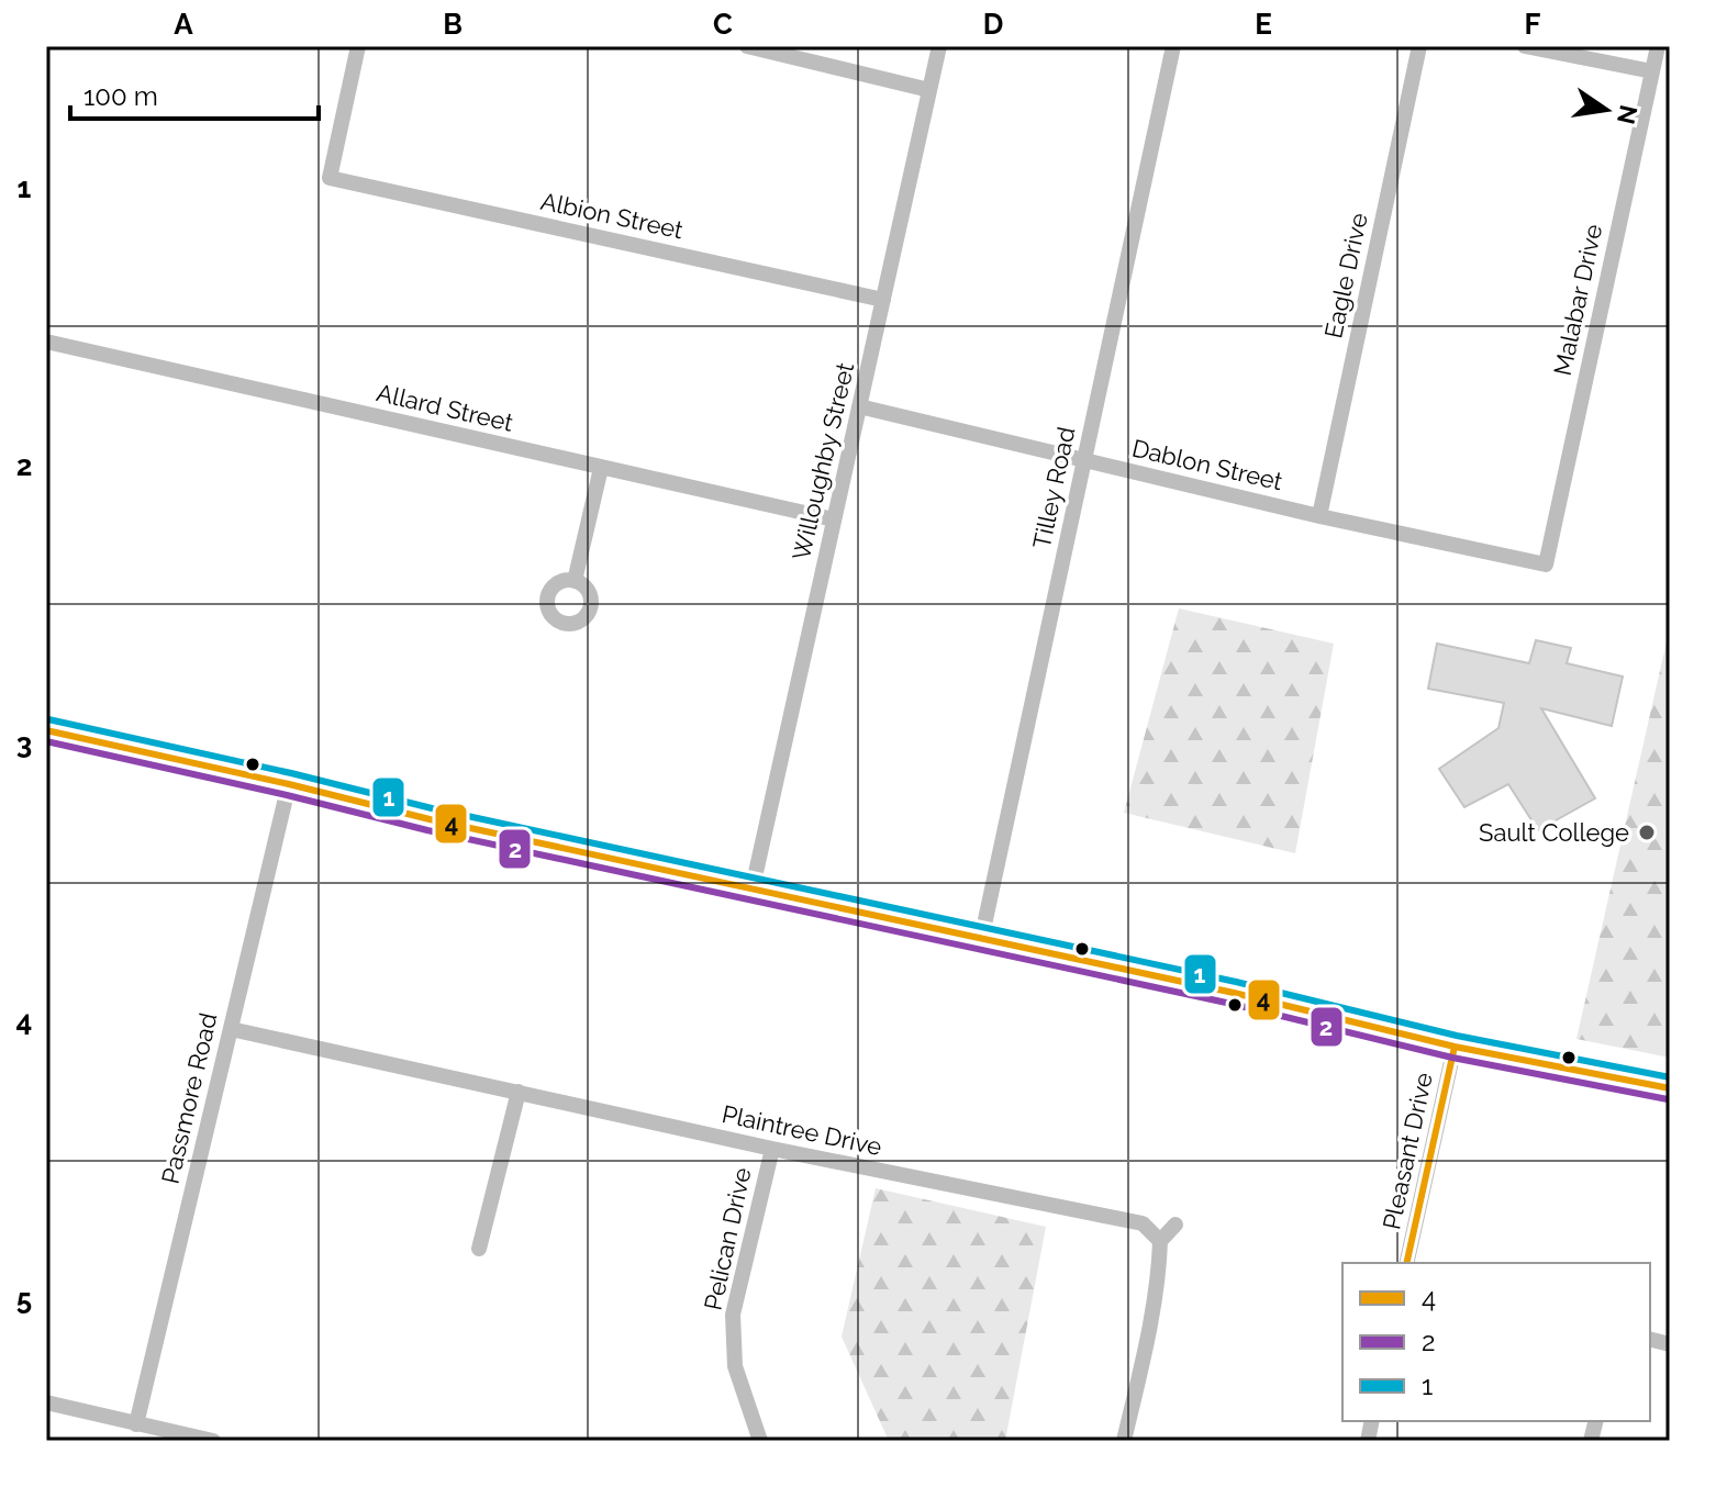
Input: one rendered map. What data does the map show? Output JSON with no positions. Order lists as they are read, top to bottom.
{
  "streets": {
    "street": [
      "Albion Street",
      "Eagle Drive",
      "Malabar Drive",
      "Allard Street",
      "Willoughby Street",
      "Dablon Street",
      "Tilley Road",
      "Passmore Road",
      "Plaintree Drive",
      "Pleasant Drive",
      "Pelican Drive"
    ]
  },
  "crossings": [
    ["Albion Street", "Willoughby Street"],
    ["Eagle Drive", "Dablon Street"],
    ["Malabar Drive", "Dablon Street"],
    ["Allard Street", "Willoughby Street"],
    ["Willoughby Street", "Dablon Street"],
    ["Dablon Street", "Tilley Road"],
    ["Passmore Road", "Plaintree Drive"],
    ["Plaintree Drive", "Pelican Drive"]
  ],
  "places": ["Sault College"],
  "lines": ["transit line 1", "transit line 4", "transit line 2"],
  "legend": ["4", "2", "1"],
  "scale_bar": "100 m",
  "north": "right",
  "grid": {
    "columns": [
      "A",
      "B",
      "C",
      "D",
      "E",
      "F"
    ],
    "rows": [
      "1",
      "2",
      "3",
      "4",
      "5"
    ]
  }
}
